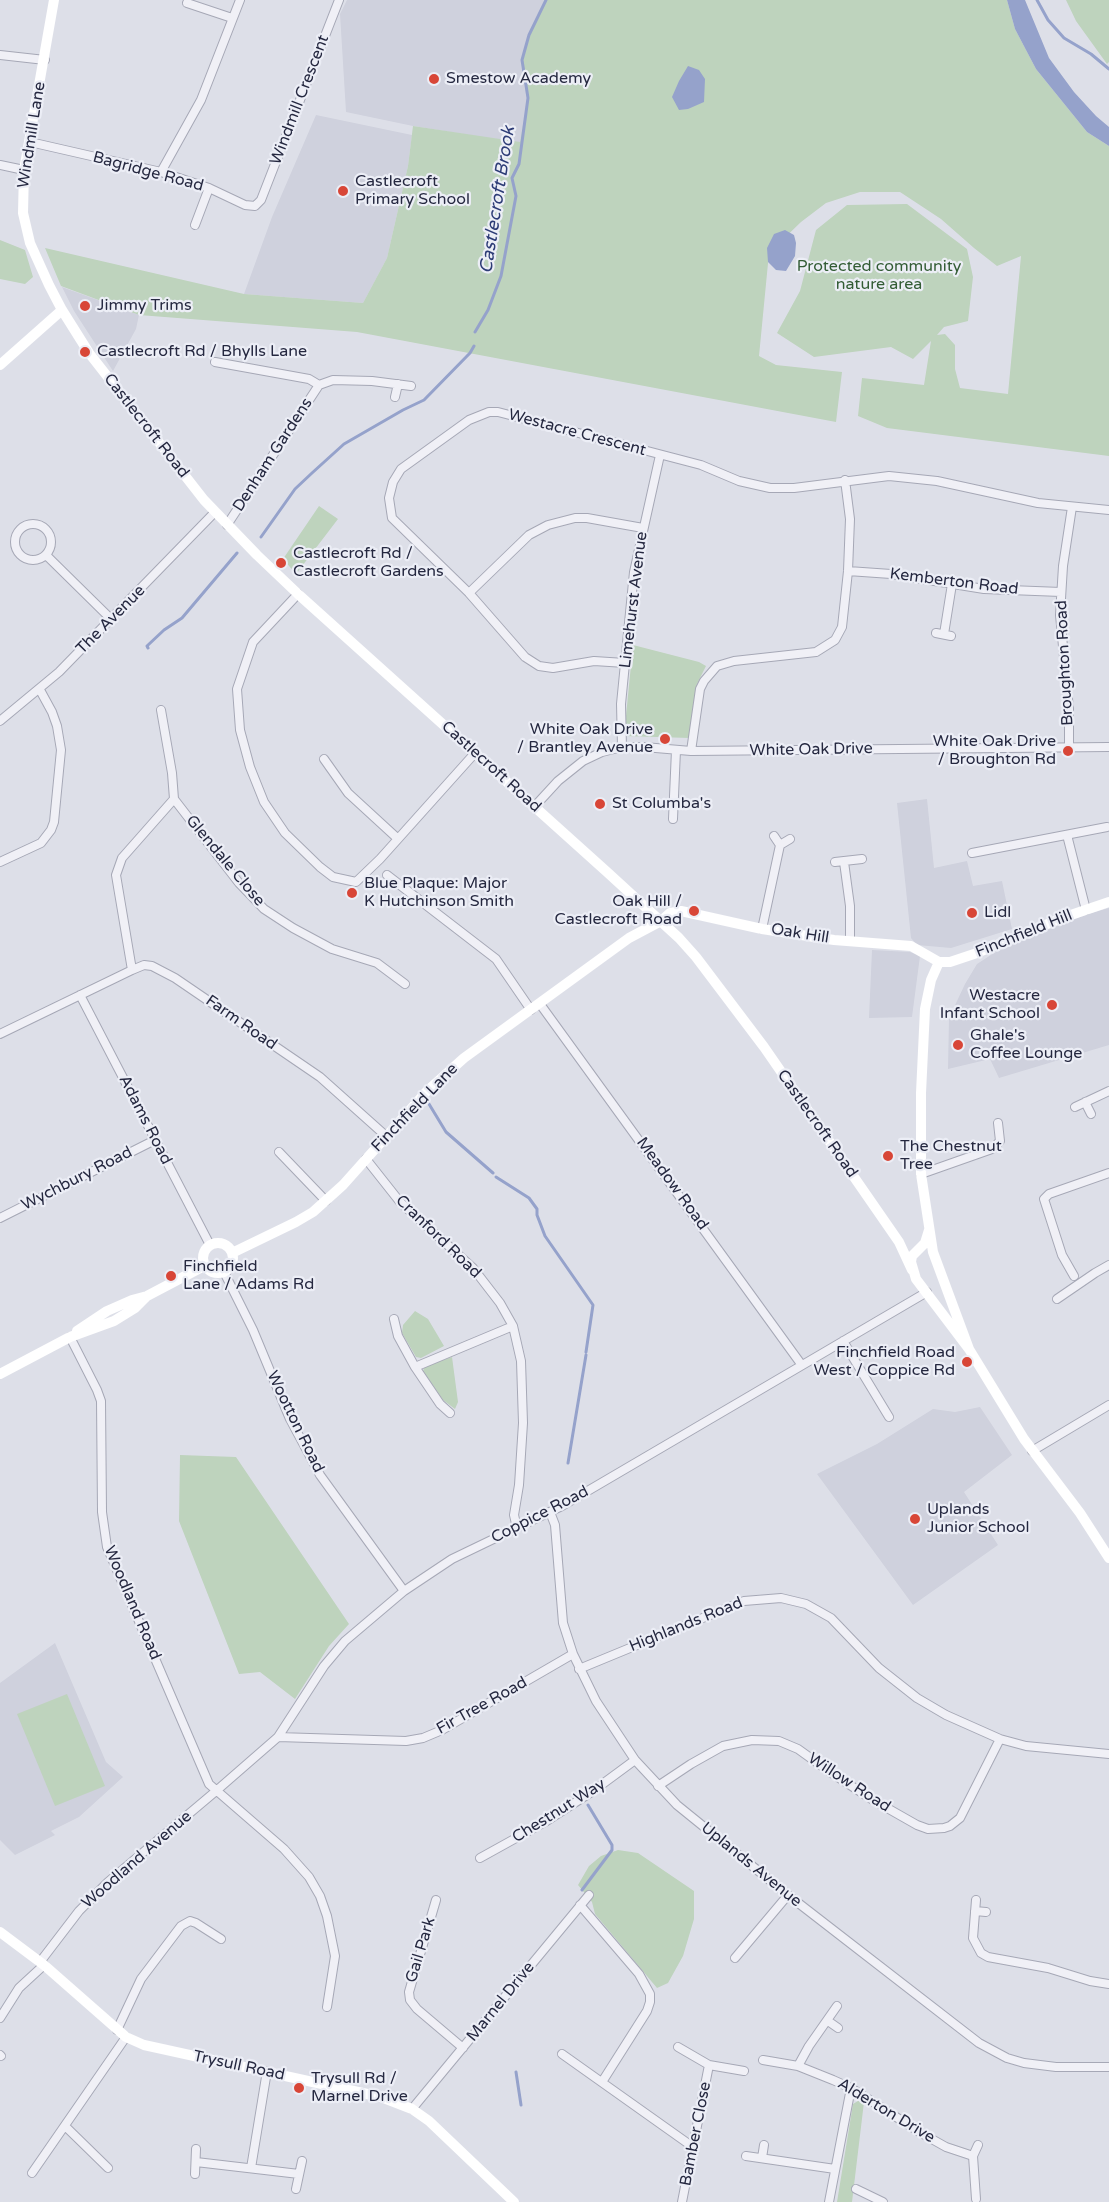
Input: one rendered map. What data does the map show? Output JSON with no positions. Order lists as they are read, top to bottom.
{
  "streets": {
    "street": [
      "Windmill Crescent",
      "Windmill Lane",
      "Bagridge Road",
      "Castlecroft Road",
      "Westacre Crescent",
      "Denham Gardens",
      "Kemberton Road",
      "Limehurst Avenue",
      "The Avenue",
      "Broughton Road",
      "White Oak Drive",
      "Glendale Close",
      "Oak Hill",
      "Finchfield Hill",
      "Farm Road",
      "Finchfield Lane",
      "Adams Road",
      "Wychbury Road",
      "Meadow Road",
      "Cranford Road",
      "Wootton Road",
      "Coppice Road",
      "Woodland Road",
      "Highlands Road",
      "Fir Tree Road",
      "Willow Road",
      "Chestnut Way",
      "Woodland Avenue",
      "Uplands Avenue",
      "Gail Park",
      "Marnel Drive",
      "Trysull Road",
      "Alderton Drive",
      "Bamber Close"
    ]
  },
  "crossings": [
    ["Windmill Crescent", "Bagridge Road"],
    ["Windmill Lane", "Bagridge Road"],
    ["Windmill Lane", "Castlecroft Road"],
    ["Castlecroft Road", "Denham Gardens"],
    ["Castlecroft Road", "The Avenue"],
    ["Castlecroft Road", "White Oak Drive"],
    ["Castlecroft Road", "Oak Hill"],
    ["Castlecroft Road", "Finchfield Lane"],
    ["Castlecroft Road", "Coppice Road"],
    ["Westacre Crescent", "Limehurst Avenue"],
    ["Westacre Crescent", "Broughton Road"],
    ["Kemberton Road", "Broughton Road"],
    ["Limehurst Avenue", "White Oak Drive"],
    ["Broughton Road", "White Oak Drive"],
    ["Glendale Close", "Farm Road"],
    ["Oak Hill", "Finchfield Hill"],
    ["Oak Hill", "Finchfield Lane"],
    ["Farm Road", "Finchfield Lane"],
    ["Farm Road", "Adams Road"],
    ["Finchfield Lane", "Adams Road"],
    ["Finchfield Lane", "Meadow Road"],
    ["Finchfield Lane", "Cranford Road"],
    ["Finchfield Lane", "Wootton Road"],
    ["Adams Road", "Wychbury Road"],
    ["Adams Road", "Wootton Road"],
    ["Meadow Road", "Coppice Road"],
    ["Cranford Road", "Coppice Road"],
    ["Wootton Road", "Coppice Road"],
    ["Coppice Road", "Woodland Road"],
    ["Coppice Road", "Fir Tree Road"],
    ["Coppice Road", "Woodland Avenue"],
    ["Coppice Road", "Uplands Avenue"],
    ["Woodland Road", "Woodland Avenue"],
    ["Highlands Road", "Willow Road"],
    ["Highlands Road", "Uplands Avenue"],
    ["Fir Tree Road", "Uplands Avenue"],
    ["Willow Road", "Uplands Avenue"],
    ["Chestnut Way", "Uplands Avenue"],
    ["Woodland Avenue", "Trysull Road"],
    ["Gail Park", "Marnel Drive"],
    ["Marnel Drive", "Trysull Road"]
  ],
  "water": ["Castlecroft Brook"],
  "parks": ["Protected community nature area"],
  "places": [
    "Smestow Academy",
    "Castlecroft Primary School",
    "Jimmy Trims",
    "Castlecroft Rd / Bhylls Lane",
    "Castlecroft Rd / Castlecroft Gardens",
    "White Oak Drive / Brantley Avenue",
    "White Oak Drive / Broughton Rd",
    "St Columba's",
    "Blue Plaque: Major K Hutchinson Smith",
    "Oak Hill / Castlecroft Road",
    "Lidl",
    "Westacre Infant School",
    "Ghale's Coffee Lounge",
    "The Chestnut Tree",
    "Finchfield Lane / Adams Rd",
    "Finchfield Road West / Coppice Rd",
    "Uplands Junior School",
    "Trysull Rd / Marnel Drive"
  ]
}
